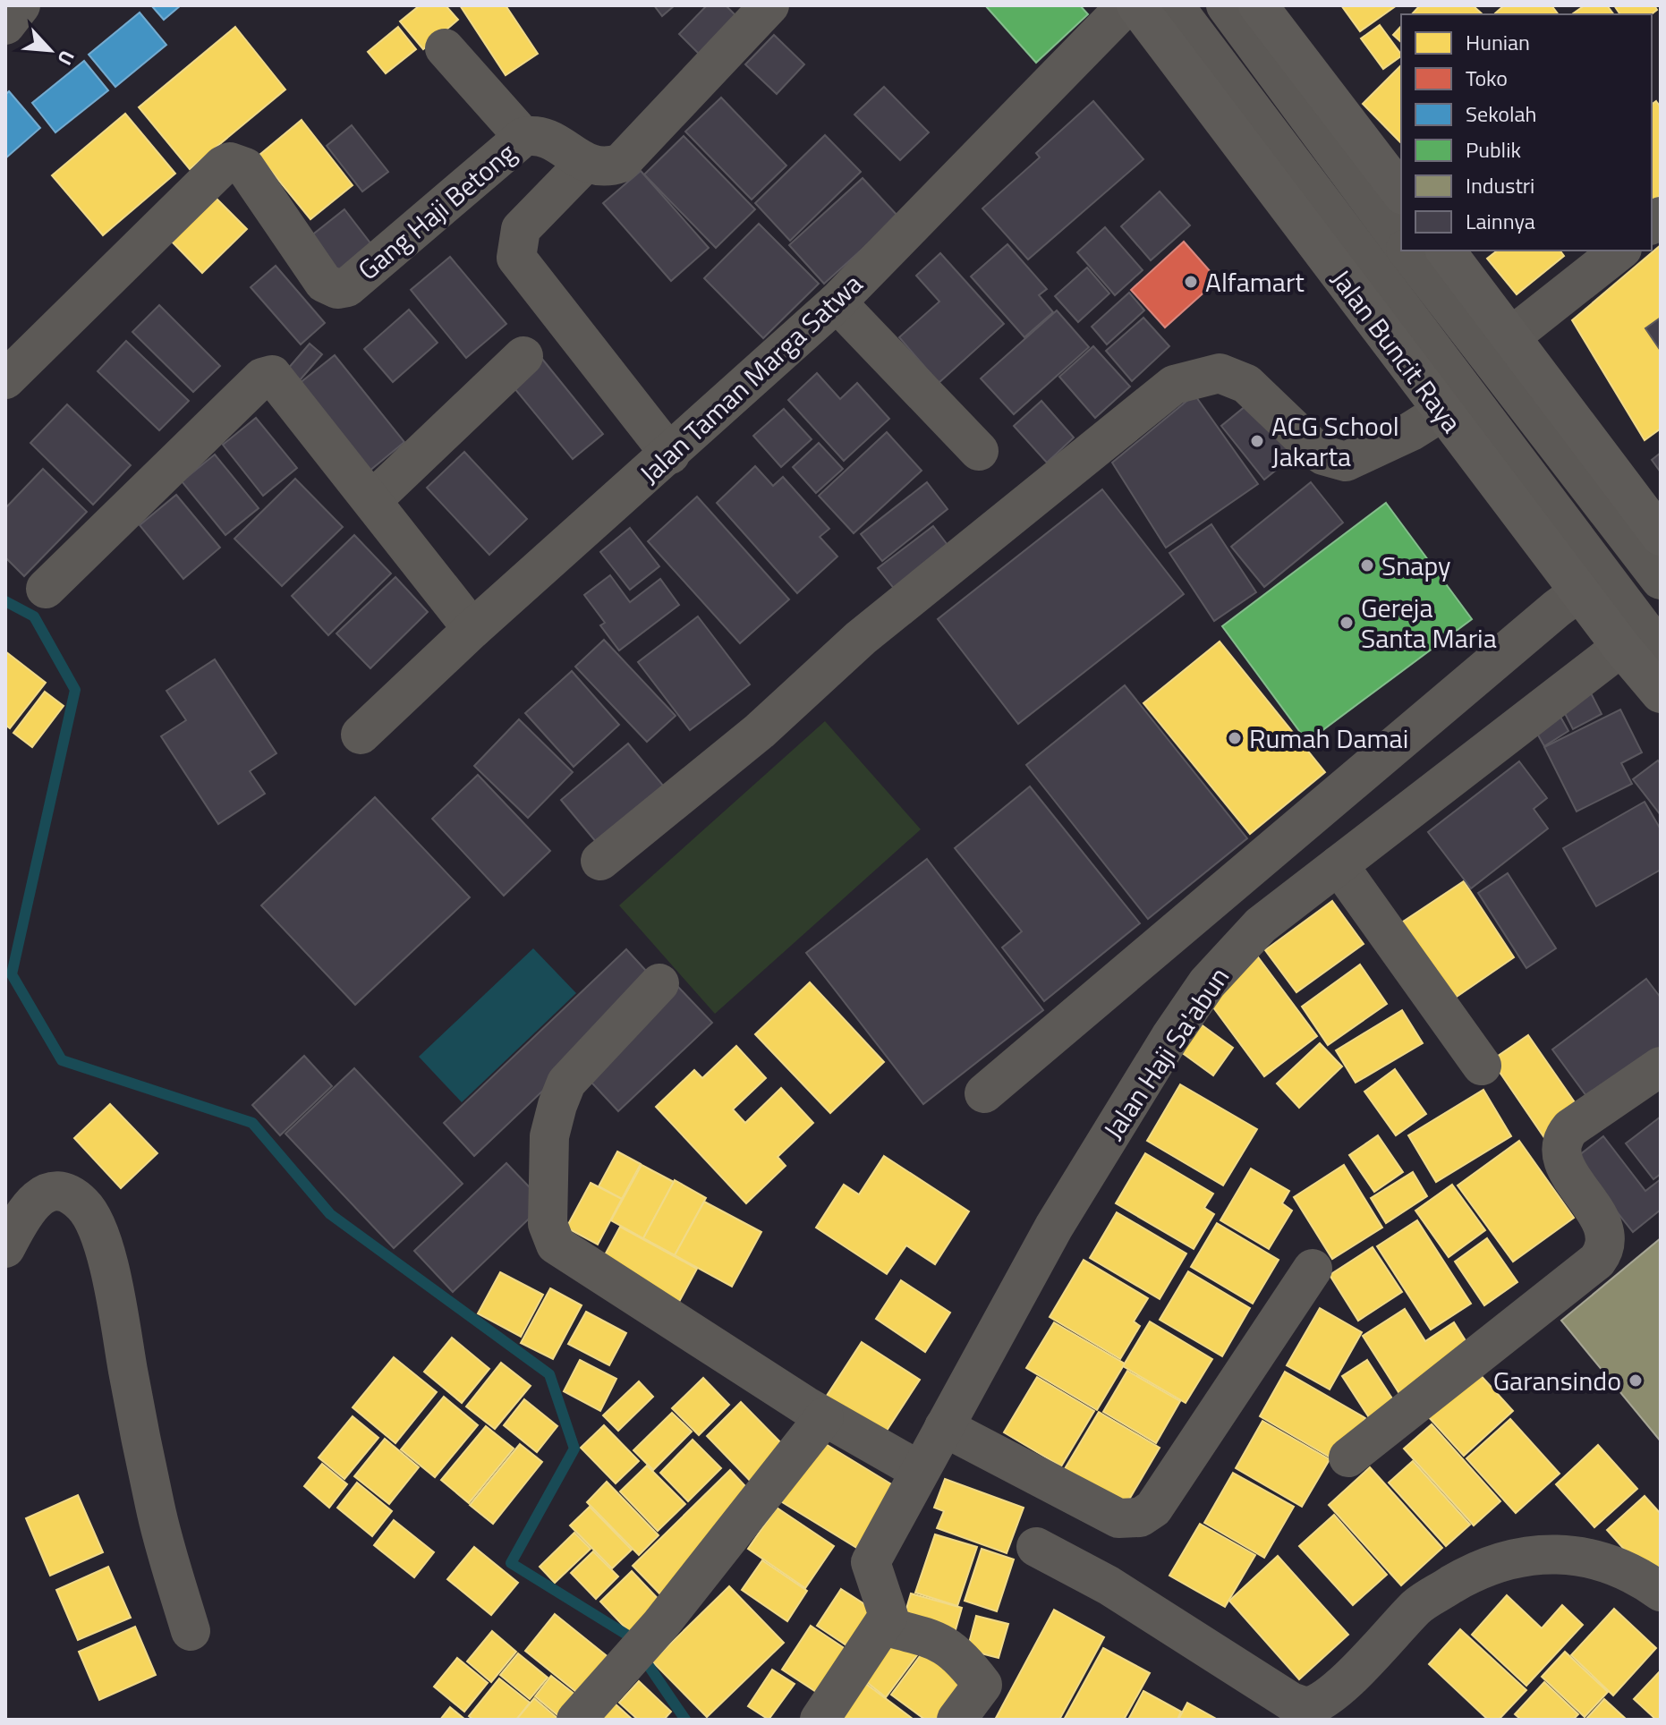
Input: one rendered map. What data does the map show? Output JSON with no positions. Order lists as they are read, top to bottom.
{
  "streets": {
    "main road": ["Jalan Buncit Raya"],
    "street": ["Gang Haji Betong", "Jalan Taman Marga Satwa", "Jalan Haji Sa'abun"]
  },
  "crossings": [
    ["Jalan Buncit Raya", "Jalan Haji Sa'abun"]
  ],
  "places": [
    "Alfamart",
    "ACG School Jakarta",
    "Snapy",
    "Gereja Santa Maria",
    "Rumah Damai",
    "Garansindo"
  ],
  "legend": [
    "Hunian",
    "Toko",
    "Sekolah",
    "Publik",
    "Industri",
    "Lainnya"
  ],
  "north": "bottom right"
}
